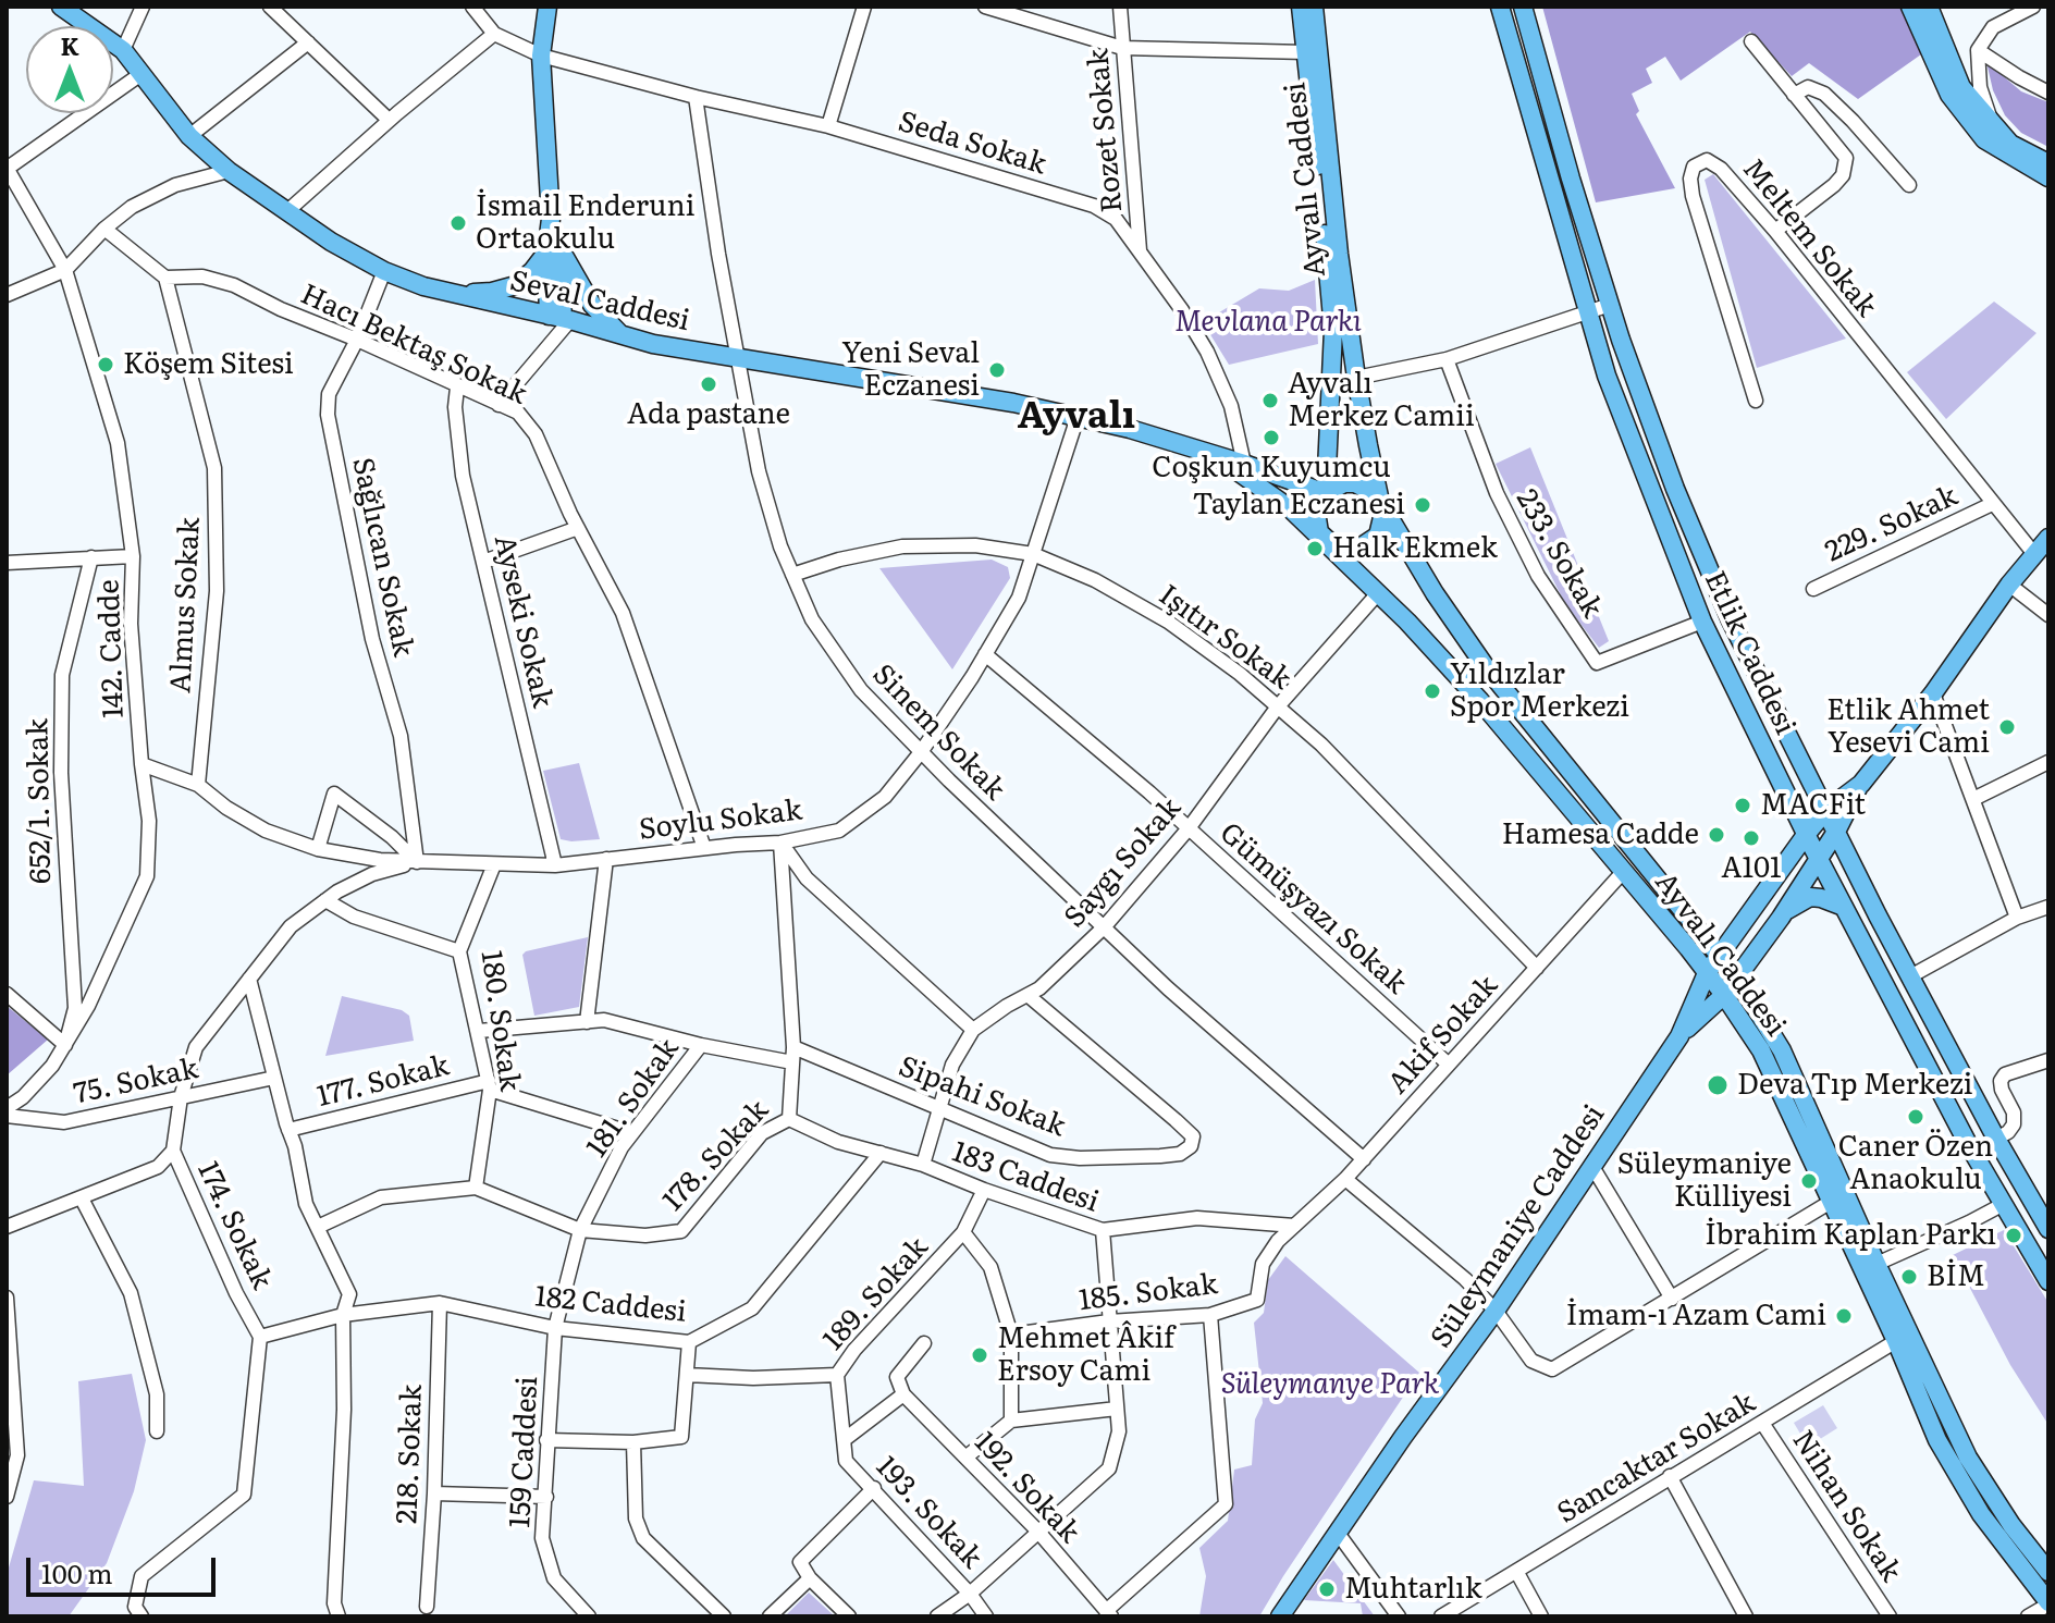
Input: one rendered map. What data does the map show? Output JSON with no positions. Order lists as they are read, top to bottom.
{
  "streets": {
    "main road": [
      "Ayvalı Caddesi",
      "Seval Caddesi",
      "Etlik Caddesi",
      "Süleymaniye Caddesi"
    ],
    "street": [
      "Rozet Sokak",
      "Seda Sokak",
      "Meltem Sokak",
      "Hacı Bektaş Sokak",
      "229. Sokak",
      "233. Sokak",
      "Sağlıcan Sokak",
      "Almus Sokak",
      "Ayseki Sokak",
      "Işıtır Sokak",
      "142. Cadde",
      "Sinem Sokak",
      "652/1. Sokak",
      "Soylu Sokak",
      "Saygı Sokak",
      "Gümüşyazı Sokak",
      "180. Sokak",
      "Akif Sokak",
      "75. Sokak",
      "177. Sokak",
      "Sipahi Sokak",
      "181. Sokak",
      "178. Sokak",
      "183 Caddesi",
      "174. Sokak",
      "185. Sokak",
      "189. Sokak",
      "182 Caddesi",
      "159 Caddesi",
      "218. Sokak",
      "Sancaktar Sokak",
      "192. Sokak",
      "Nihan Sokak",
      "193. Sokak"
    ]
  },
  "crossings": [
    ["Rozet Sokak", "Seda Sokak"],
    ["Seda Sokak", "Seval Caddesi"],
    ["Seda Sokak", "Sinem Sokak"],
    ["Ayvalı Caddesi", "Seval Caddesi"],
    ["Ayvalı Caddesi", "Saygı Sokak"],
    ["Ayvalı Caddesi", "Akif Sokak"],
    ["Ayvalı Caddesi", "Süleymaniye Caddesi"],
    ["Ayvalı Caddesi", "Sancaktar Sokak"],
    ["Meltem Sokak", "229. Sokak"],
    ["Meltem Sokak", "Süleymaniye Caddesi"],
    ["Seval Caddesi", "Sağlıcan Sokak"],
    ["Seval Caddesi", "Sinem Sokak"],
    ["Seval Caddesi", "Soylu Sokak"],
    ["Hacı Bektaş Sokak", "Sağlıcan Sokak"],
    ["Hacı Bektaş Sokak", "Almus Sokak"],
    ["Hacı Bektaş Sokak", "Ayseki Sokak"],
    ["Hacı Bektaş Sokak", "Soylu Sokak"],
    ["233. Sokak", "Etlik Caddesi"],
    ["Sağlıcan Sokak", "Soylu Sokak"],
    ["Sağlıcan Sokak", "174. Sokak"],
    ["Almus Sokak", "Soylu Sokak"],
    ["Ayseki Sokak", "Soylu Sokak"],
    ["Işıtır Sokak", "Sinem Sokak"],
    ["Işıtır Sokak", "Soylu Sokak"],
    ["Işıtır Sokak", "Saygı Sokak"],
    ["Işıtır Sokak", "Akif Sokak"],
    ["142. Cadde", "652/1. Sokak"],
    ["142. Cadde", "Soylu Sokak"],
    ["Etlik Caddesi", "Süleymaniye Caddesi"],
    ["Sinem Sokak", "Soylu Sokak"],
    ["Sinem Sokak", "Saygı Sokak"],
    ["Sinem Sokak", "Akif Sokak"],
    ["Soylu Sokak", "Gümüşyazı Sokak"],
    ["Soylu Sokak", "180. Sokak"],
    ["Soylu Sokak", "178. Sokak"],
    ["Soylu Sokak", "174. Sokak"],
    ["Saygı Sokak", "Gümüşyazı Sokak"],
    ["Saygı Sokak", "Sipahi Sokak"],
    ["Saygı Sokak", "183 Caddesi"],
    ["Gümüşyazı Sokak", "Akif Sokak"],
    ["180. Sokak", "177. Sokak"],
    ["180. Sokak", "178. Sokak"],
    ["Akif Sokak", "185. Sokak"],
    ["75. Sokak", "174. Sokak"],
    ["177. Sokak", "181. Sokak"],
    ["Sipahi Sokak", "178. Sokak"],
    ["181. Sokak", "178. Sokak"],
    ["181. Sokak", "182 Caddesi"],
    ["181. Sokak", "159 Caddesi"],
    ["178. Sokak", "183 Caddesi"],
    ["183 Caddesi", "185. Sokak"],
    ["183 Caddesi", "189. Sokak"],
    ["183 Caddesi", "182 Caddesi"],
    ["183 Caddesi", "192. Sokak"],
    ["183 Caddesi", "193. Sokak"],
    ["174. Sokak", "182 Caddesi"],
    ["189. Sokak", "193. Sokak"],
    ["182 Caddesi", "159 Caddesi"],
    ["182 Caddesi", "218. Sokak"],
    ["Sancaktar Sokak", "Nihan Sokak"]
  ],
  "districts": ["Ayvalı"],
  "parks": ["Mevlana Parkı", "Süleymanye Park"],
  "places": [
    "İsmail Enderuni Ortaokulu",
    "Köşem Sitesi",
    "Yeni Seval Eczanesi",
    "Ada pastane",
    "Ayvalı Merkez Camii",
    "Coşkun Kuyumcu",
    "Taylan Eczanesi",
    "Halk Ekmek",
    "Yıldızlar Spor Merkezi",
    "Etlik Ahmet Yesevi Cami",
    "MACFit",
    "Hamesa Cadde",
    "A101",
    "Deva Tıp Merkezi",
    "Caner Özen Anaokulu",
    "Süleymaniye Külliyesi",
    "İbrahim Kaplan Parkı",
    "BİM",
    "İmam-ı Azam Cami",
    "Mehmet Âkif Ersoy Cami",
    "Muhtarlık"
  ],
  "scale_bar": "100 m",
  "north": "top"
}
